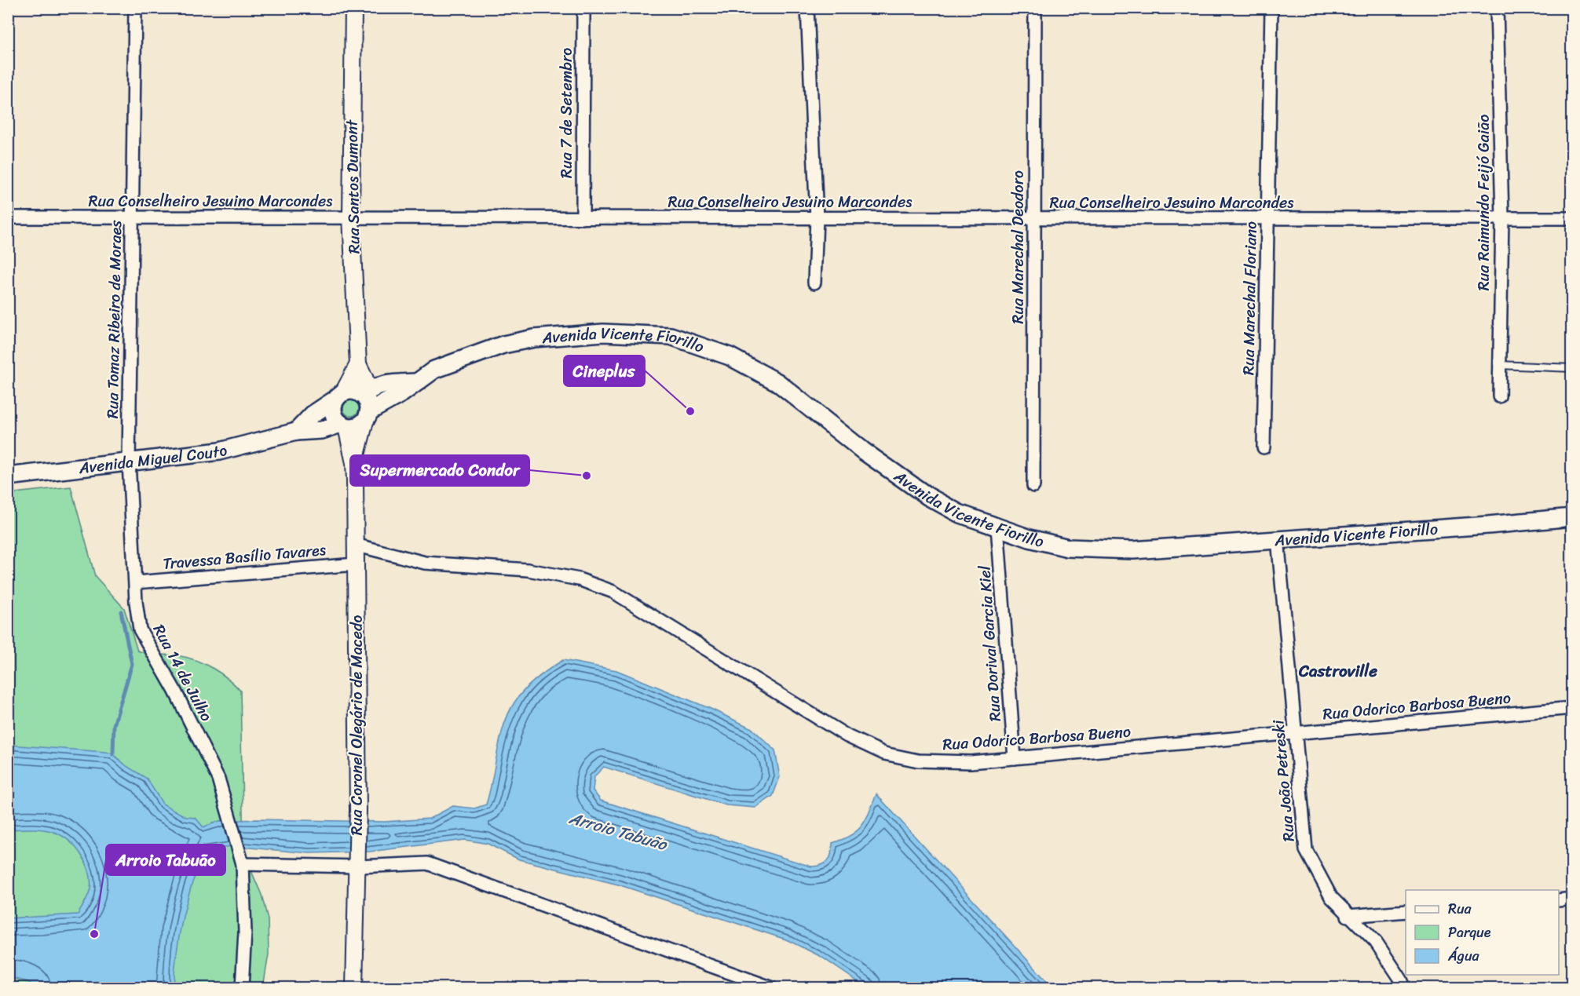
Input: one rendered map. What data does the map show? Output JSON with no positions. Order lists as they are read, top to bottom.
{
  "streets": {
    "main road": ["Avenida Vicente Fiorillo", "Avenida Miguel Couto"],
    "street": [
      "Rua 7 de Setembro",
      "Rua Santos Dumont",
      "Rua Conselheiro Jesuino Marcondes",
      "Rua Raimundo Feijó Gaião",
      "Rua Marechal Deodoro",
      "Rua Marechal Floriano",
      "Rua Tomaz Ribeiro de Moraes",
      "Travessa Basílio Tavares",
      "Rua Dorival Garcia Kiel",
      "Rua 14 de Julho",
      "Rua Odorico Barbosa Bueno",
      "Rua Coronel Olegário de Macedo",
      "Rua João Petreski"
    ]
  },
  "crossings": [
    ["Rua 7 de Setembro", "Rua Conselheiro Jesuino Marcondes"],
    ["Rua Santos Dumont", "Rua Conselheiro Jesuino Marcondes"],
    ["Rua Santos Dumont", "Avenida Vicente Fiorillo"],
    ["Rua Conselheiro Jesuino Marcondes", "Rua Raimundo Feijó Gaião"],
    ["Rua Conselheiro Jesuino Marcondes", "Rua Marechal Deodoro"],
    ["Rua Conselheiro Jesuino Marcondes", "Rua Marechal Floriano"],
    ["Rua Conselheiro Jesuino Marcondes", "Rua Tomaz Ribeiro de Moraes"],
    ["Rua Tomaz Ribeiro de Moraes", "Avenida Miguel Couto"],
    ["Rua Tomaz Ribeiro de Moraes", "Rua 14 de Julho"],
    ["Avenida Vicente Fiorillo", "Rua Dorival Garcia Kiel"],
    ["Avenida Vicente Fiorillo", "Rua João Petreski"],
    ["Avenida Miguel Couto", "Rua 14 de Julho"],
    ["Travessa Basílio Tavares", "Rua 14 de Julho"],
    ["Travessa Basílio Tavares", "Rua Coronel Olegário de Macedo"],
    ["Rua Dorival Garcia Kiel", "Rua Odorico Barbosa Bueno"],
    ["Rua Odorico Barbosa Bueno", "Rua Coronel Olegário de Macedo"],
    ["Rua Odorico Barbosa Bueno", "Rua João Petreski"]
  ],
  "districts": ["Castroville"],
  "water": ["Arroio Tabuão"],
  "places": ["Cineplus", "Supermercado Condor", "Arroio Tabuão"],
  "legend": ["Rua", "Parque", "Água"]
}
